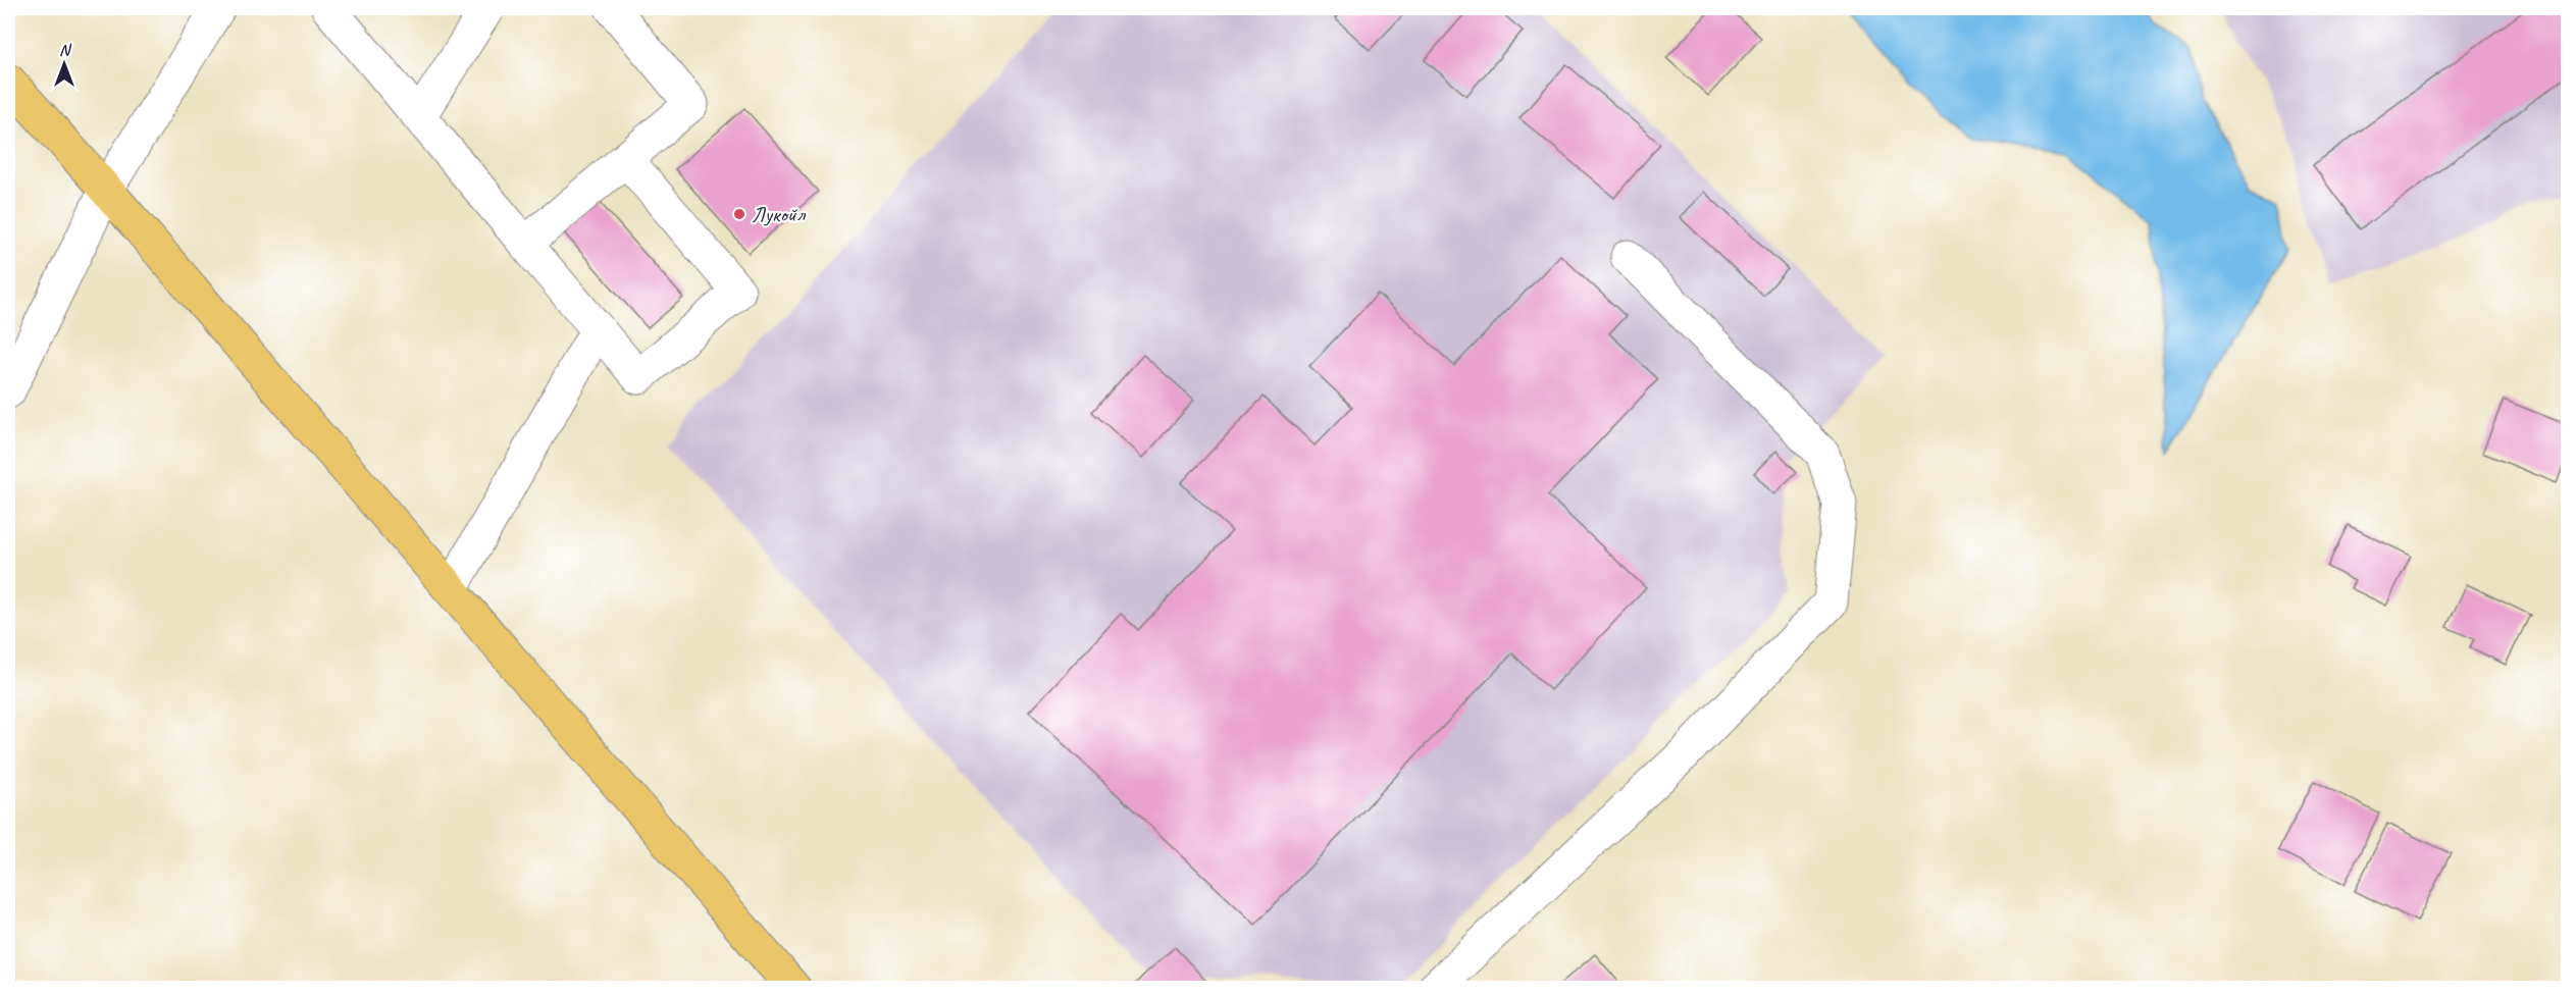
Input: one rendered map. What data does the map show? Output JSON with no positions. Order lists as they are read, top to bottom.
{
  "places": ["Лукойл"],
  "north": "top"
}
